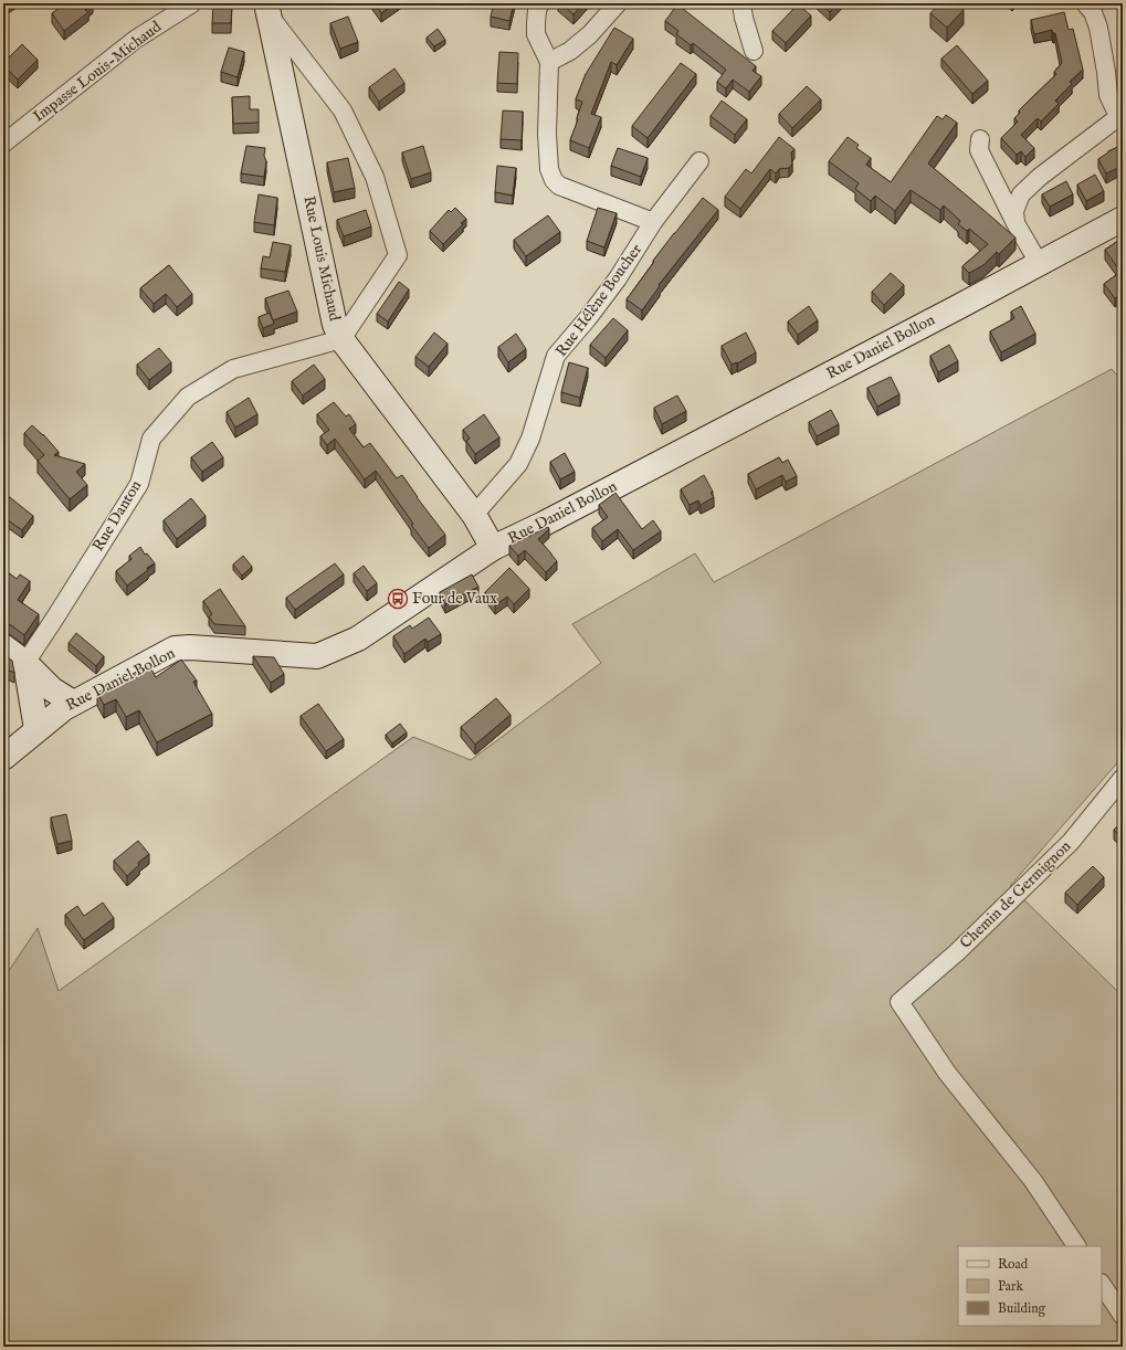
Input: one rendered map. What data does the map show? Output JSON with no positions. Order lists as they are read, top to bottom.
{
  "streets": {
    "street": [
      "Impasse Louis-Michaud",
      "Rue Louis Michaud",
      "Rue Hélène Boucher",
      "Rue Daniel Bollon",
      "Rue Danton",
      "Chemin de Germignon"
    ]
  },
  "crossings": [
    ["Rue Louis Michaud", "Rue Hélène Boucher"],
    ["Rue Louis Michaud", "Rue Daniel Bollon"],
    ["Rue Louis Michaud", "Rue Danton"]
  ],
  "places": {
    "bus stop": ["Four de Vaux"]
  },
  "legend": ["Road", "Park", "Building"]
}
